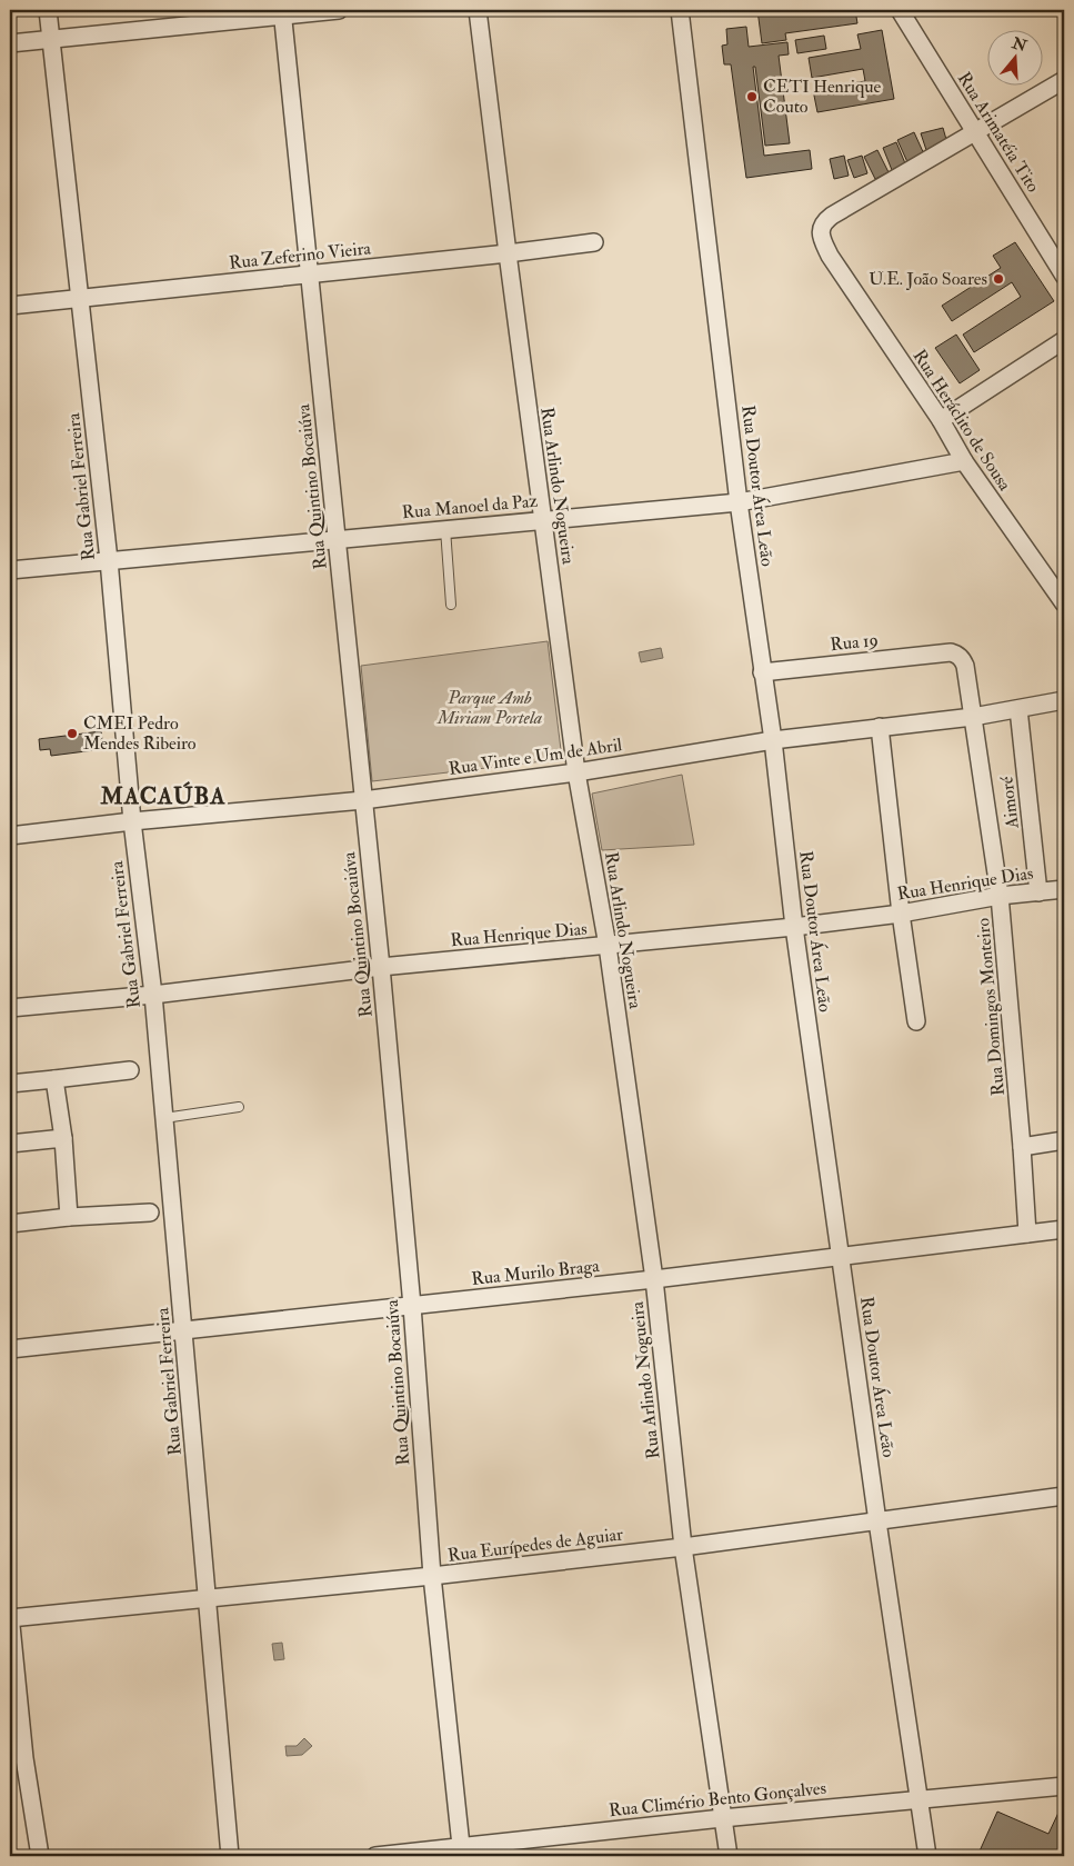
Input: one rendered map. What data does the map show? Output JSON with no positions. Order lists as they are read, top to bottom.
{
  "streets": {
    "street": [
      "Rua Arimatéia Tito",
      "Rua Zeferino Vieira",
      "Rua Heráclito de Sousa",
      "Rua Arlindo Nogueira",
      "Rua Doutor Área Leão",
      "Rua Gabriel Ferreira",
      "Rua Quintino Bocaiúva",
      "Rua Manoel da Paz",
      "Rua 19",
      "Rua Vinte e Um de Abril",
      "Aimoré",
      "Rua Henrique Dias",
      "Rua Domingos Monteiro",
      "Rua Murilo Braga",
      "Rua Eurípedes de Aguiar",
      "Rua Climério Bento Gonçalves"
    ]
  },
  "crossings": [
    ["Rua Arimatéia Tito", "Rua Heráclito de Sousa"],
    ["Rua Zeferino Vieira", "Rua Arlindo Nogueira"],
    ["Rua Zeferino Vieira", "Rua Gabriel Ferreira"],
    ["Rua Zeferino Vieira", "Rua Quintino Bocaiúva"],
    ["Rua Heráclito de Sousa", "Rua Manoel da Paz"],
    ["Rua Arlindo Nogueira", "Rua Manoel da Paz"],
    ["Rua Arlindo Nogueira", "Rua Vinte e Um de Abril"],
    ["Rua Arlindo Nogueira", "Rua Henrique Dias"],
    ["Rua Arlindo Nogueira", "Rua Murilo Braga"],
    ["Rua Arlindo Nogueira", "Rua Eurípedes de Aguiar"],
    ["Rua Arlindo Nogueira", "Rua Climério Bento Gonçalves"],
    ["Rua Doutor Área Leão", "Rua Manoel da Paz"],
    ["Rua Doutor Área Leão", "Rua 19"],
    ["Rua Doutor Área Leão", "Rua Vinte e Um de Abril"],
    ["Rua Doutor Área Leão", "Rua Henrique Dias"],
    ["Rua Doutor Área Leão", "Rua Murilo Braga"],
    ["Rua Doutor Área Leão", "Rua Eurípedes de Aguiar"],
    ["Rua Doutor Área Leão", "Rua Climério Bento Gonçalves"],
    ["Rua Gabriel Ferreira", "Rua Manoel da Paz"],
    ["Rua Gabriel Ferreira", "Rua Vinte e Um de Abril"],
    ["Rua Gabriel Ferreira", "Rua Henrique Dias"],
    ["Rua Gabriel Ferreira", "Rua Murilo Braga"],
    ["Rua Gabriel Ferreira", "Rua Eurípedes de Aguiar"],
    ["Rua Quintino Bocaiúva", "Rua Manoel da Paz"],
    ["Rua Quintino Bocaiúva", "Rua Vinte e Um de Abril"],
    ["Rua Quintino Bocaiúva", "Rua Henrique Dias"],
    ["Rua Quintino Bocaiúva", "Rua Murilo Braga"],
    ["Rua Quintino Bocaiúva", "Rua Eurípedes de Aguiar"],
    ["Rua Quintino Bocaiúva", "Rua Climério Bento Gonçalves"],
    ["Rua 19", "Rua Domingos Monteiro"],
    ["Rua Vinte e Um de Abril", "Aimoré"],
    ["Rua Vinte e Um de Abril", "Rua Domingos Monteiro"],
    ["Aimoré", "Rua Henrique Dias"],
    ["Rua Henrique Dias", "Rua Domingos Monteiro"],
    ["Rua Domingos Monteiro", "Rua Murilo Braga"]
  ],
  "districts": ["MACAÚBA"],
  "parks": ["Parque Amb Miriam Portela"],
  "places": ["CETI Henrique Couto", "U.E. João Soares", "CMEI Pedro Mendes Ribeiro"],
  "north": "top"
}
